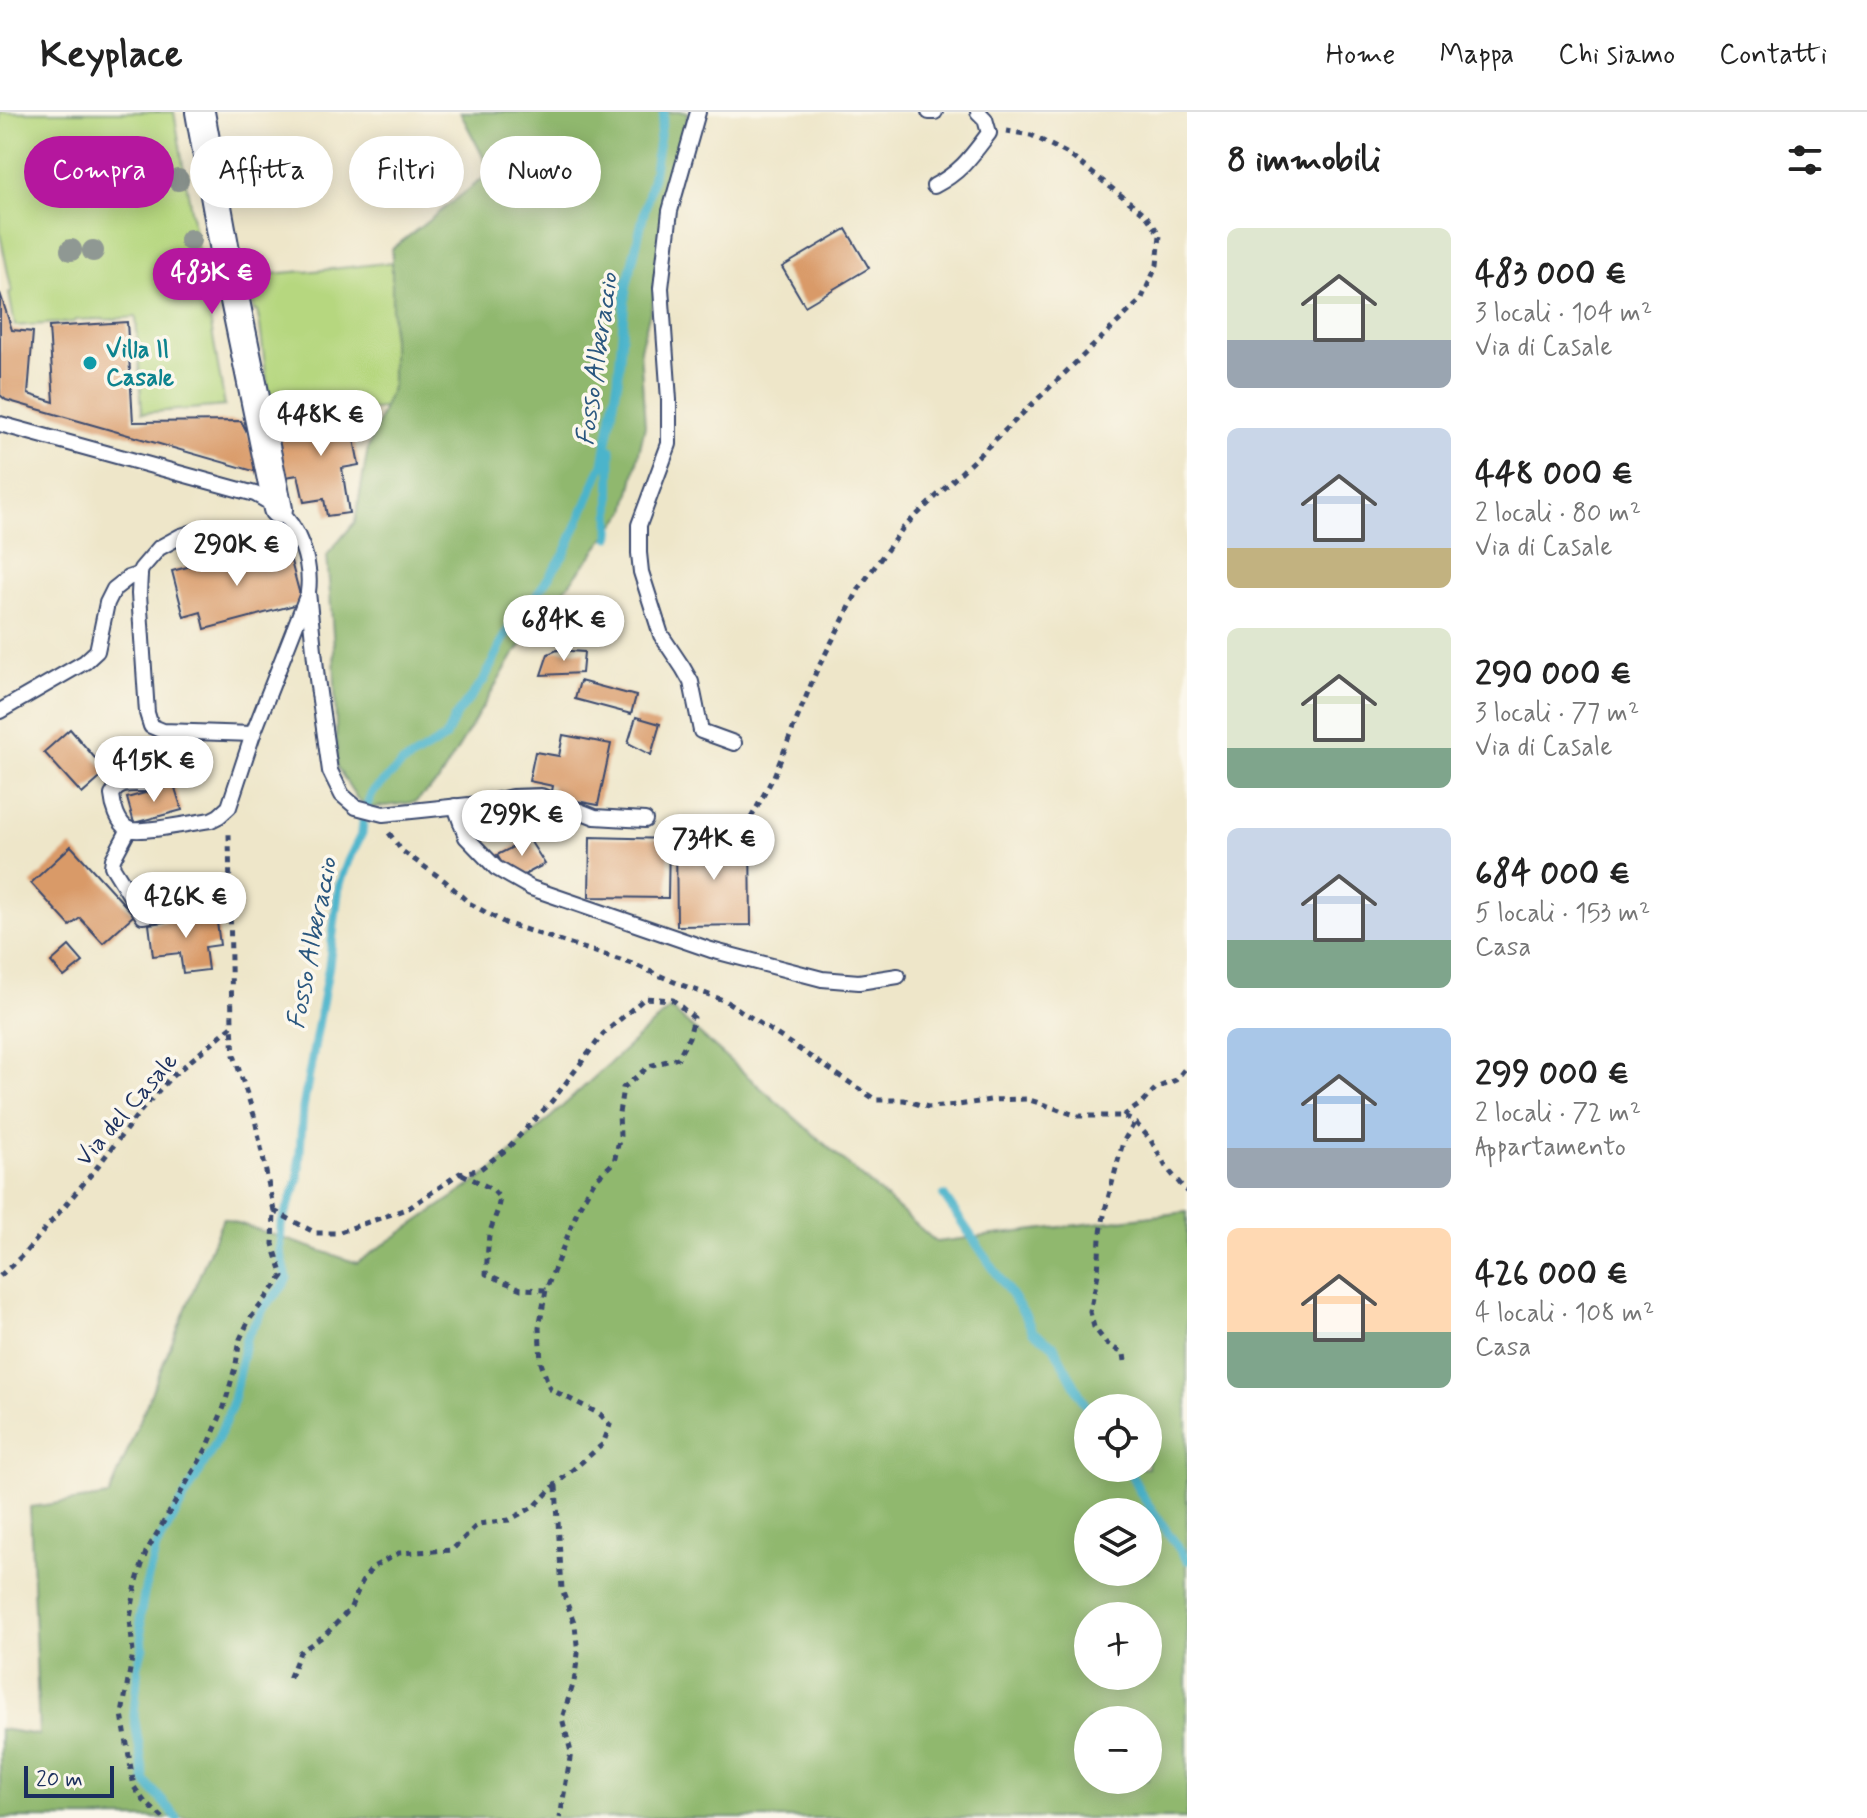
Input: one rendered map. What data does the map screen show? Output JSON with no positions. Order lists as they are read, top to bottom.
{
  "streets": {
    "path": ["Via del Casale"]
  },
  "water": ["Fosso Alberaccio"],
  "places": ["Villa Il Casale"],
  "scale_bar": "20 m",
  "page": {
    "header": "Keyplace",
    "nav": [
      "Home",
      "Mappa",
      "Chi siamo",
      "Contatti"
    ],
    "heading": "8 immobili",
    "chip": [
      "Compra",
      "Affitta",
      "Filtri",
      "Nuovo"
    ],
    "list": [
      {
        "name": "483 000 €",
        "note": "3 locali · 104 m² · Via di Casale"
      },
      {
        "name": "448 000 €",
        "note": "2 locali · 80 m² · Via di Casale"
      },
      {
        "name": "290 000 €",
        "note": "3 locali · 77 m² · Via di Casale"
      },
      {
        "name": "684 000 €",
        "note": "5 locali · 153 m² · Casa"
      },
      {
        "name": "299 000 €",
        "note": "2 locali · 72 m² · Appartamento"
      },
      {
        "name": "426 000 €",
        "note": "4 locali · 108 m² · Casa"
      }
    ],
    "price": [
      "483K €",
      "448K €",
      "290K €",
      "684K €",
      "415K €",
      "299K €",
      "734K €",
      "426K €"
    ],
    "map_buttons": ["+", "−"],
    "scale": "20 m"
  }
}
